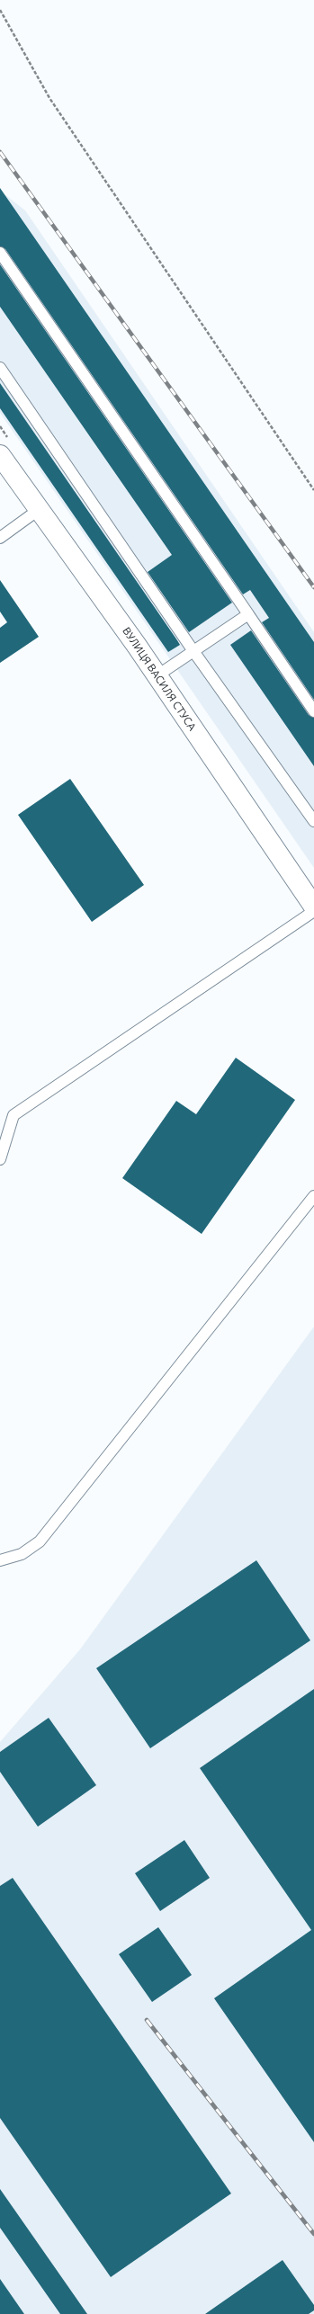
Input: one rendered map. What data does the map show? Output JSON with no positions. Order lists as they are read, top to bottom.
{
  "streets": {
    "street": ["ВУЛИЦЯ ВАСИЛЯ СТУСА"]
  }
}
